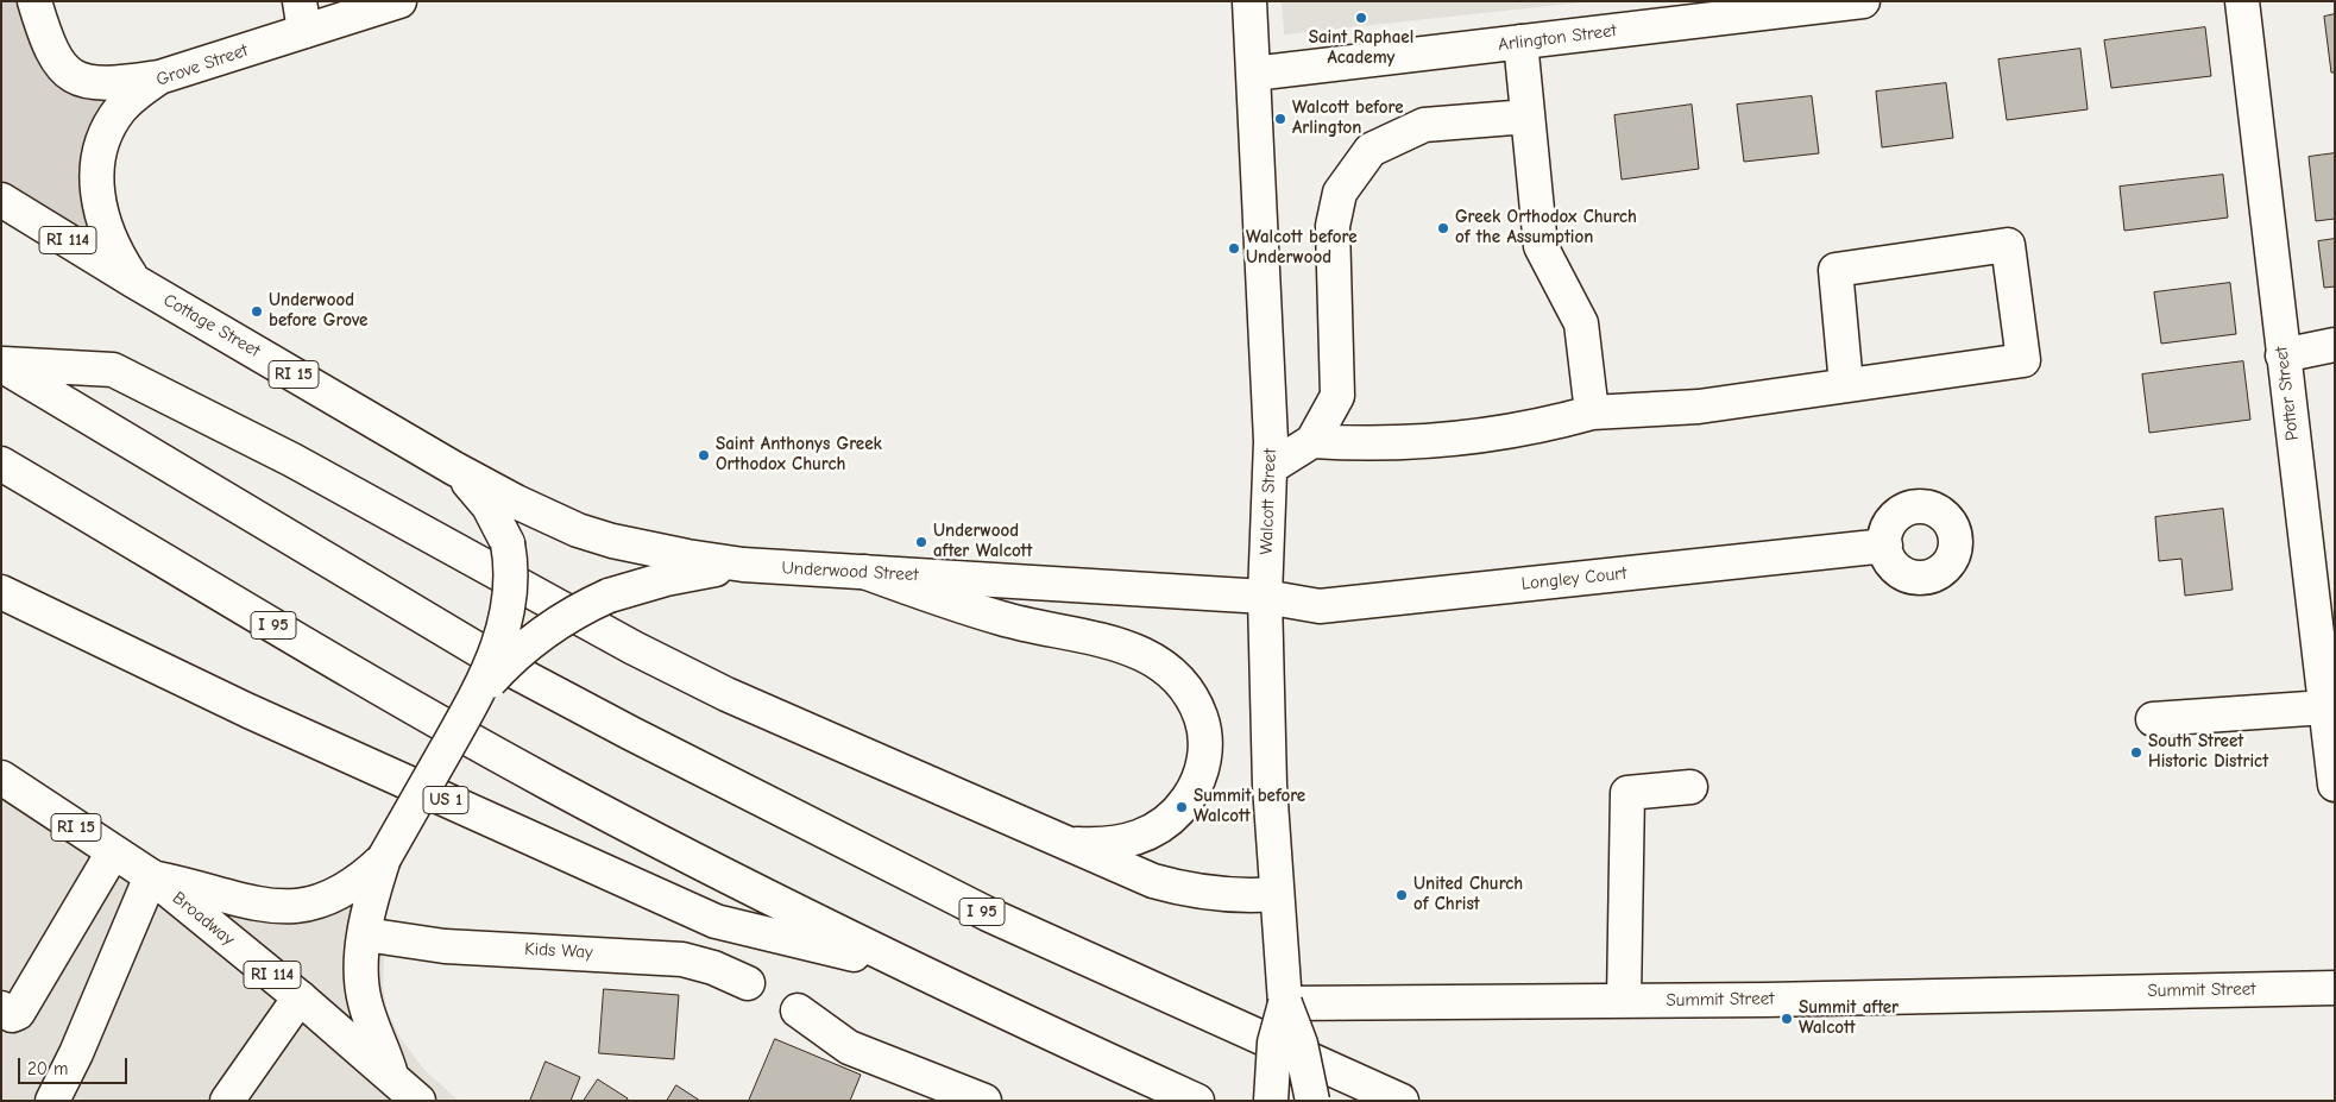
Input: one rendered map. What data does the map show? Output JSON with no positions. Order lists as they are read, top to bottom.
{
  "streets": {
    "main road": [
      "Arlington Street",
      "Grove Street",
      "RI 114",
      "Cottage Street",
      "RI 15",
      "Potter Street",
      "Walcott Street",
      "Underwood Street",
      "Longley Court",
      "I 95",
      "US 1",
      "Broadway",
      "Kids Way",
      "Summit Street"
    ]
  },
  "crossings": [
    ["Arlington Street", "Walcott Street"],
    ["Grove Street", "Cottage Street"],
    ["Cottage Street", "Underwood Street"],
    ["Walcott Street", "Underwood Street"],
    ["Walcott Street", "Longley Court"],
    ["Walcott Street", "Summit Street"],
    ["Underwood Street", "Longley Court"],
    ["I 95", "US 1"]
  ],
  "places": [
    "Saint Raphael Academy",
    "Walcott before Arlington",
    "Greek Orthodox Church of the Assumption",
    "Walcott before Underwood",
    "Underwood before Grove",
    "Saint Anthonys Greek Orthodox Church",
    "Underwood after Walcott",
    "South Street Historic District",
    "Summit before Walcott",
    "United Church of Christ",
    "Summit after Walcott"
  ],
  "scale_bar": "20 m"
}
